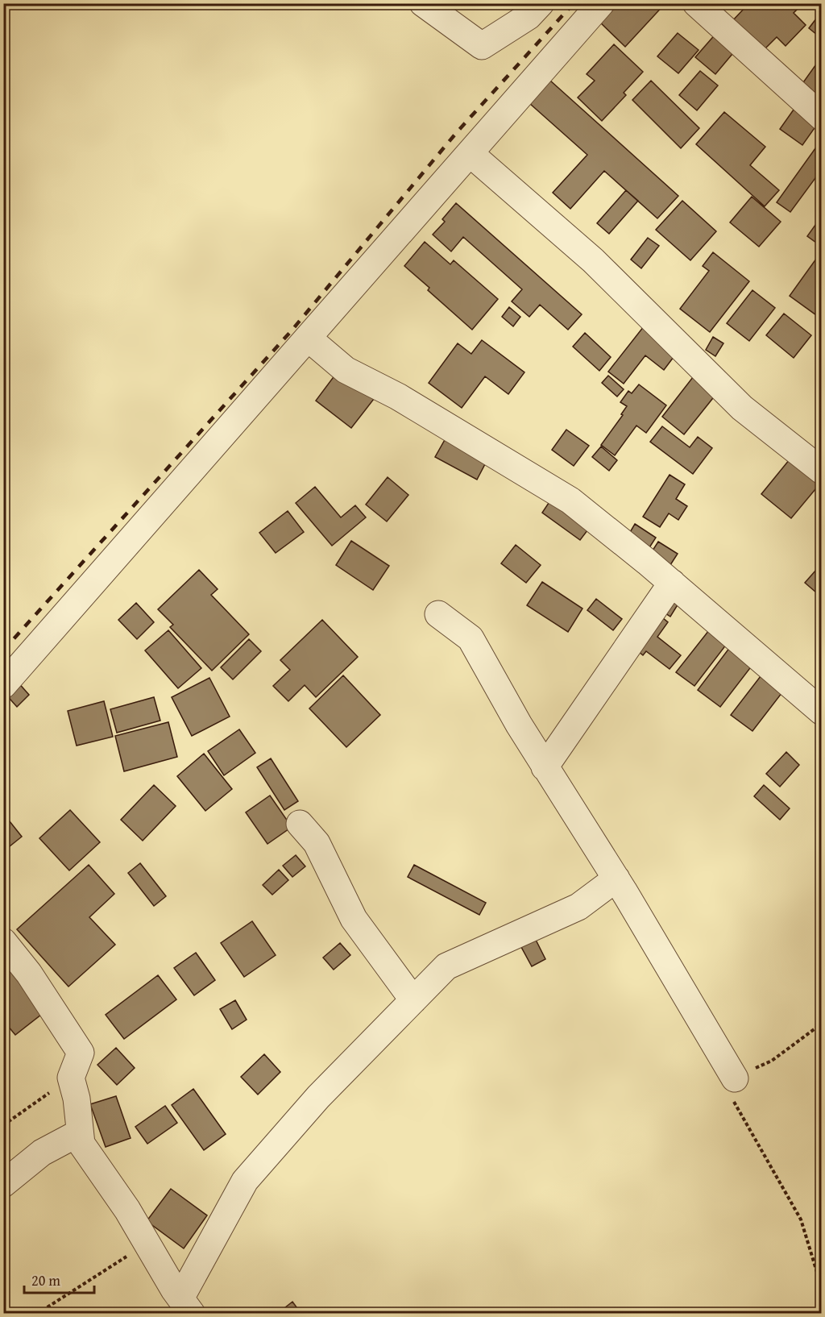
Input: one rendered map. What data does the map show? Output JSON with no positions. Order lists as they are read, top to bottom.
{
  "scale_bar": "20 m"
}
